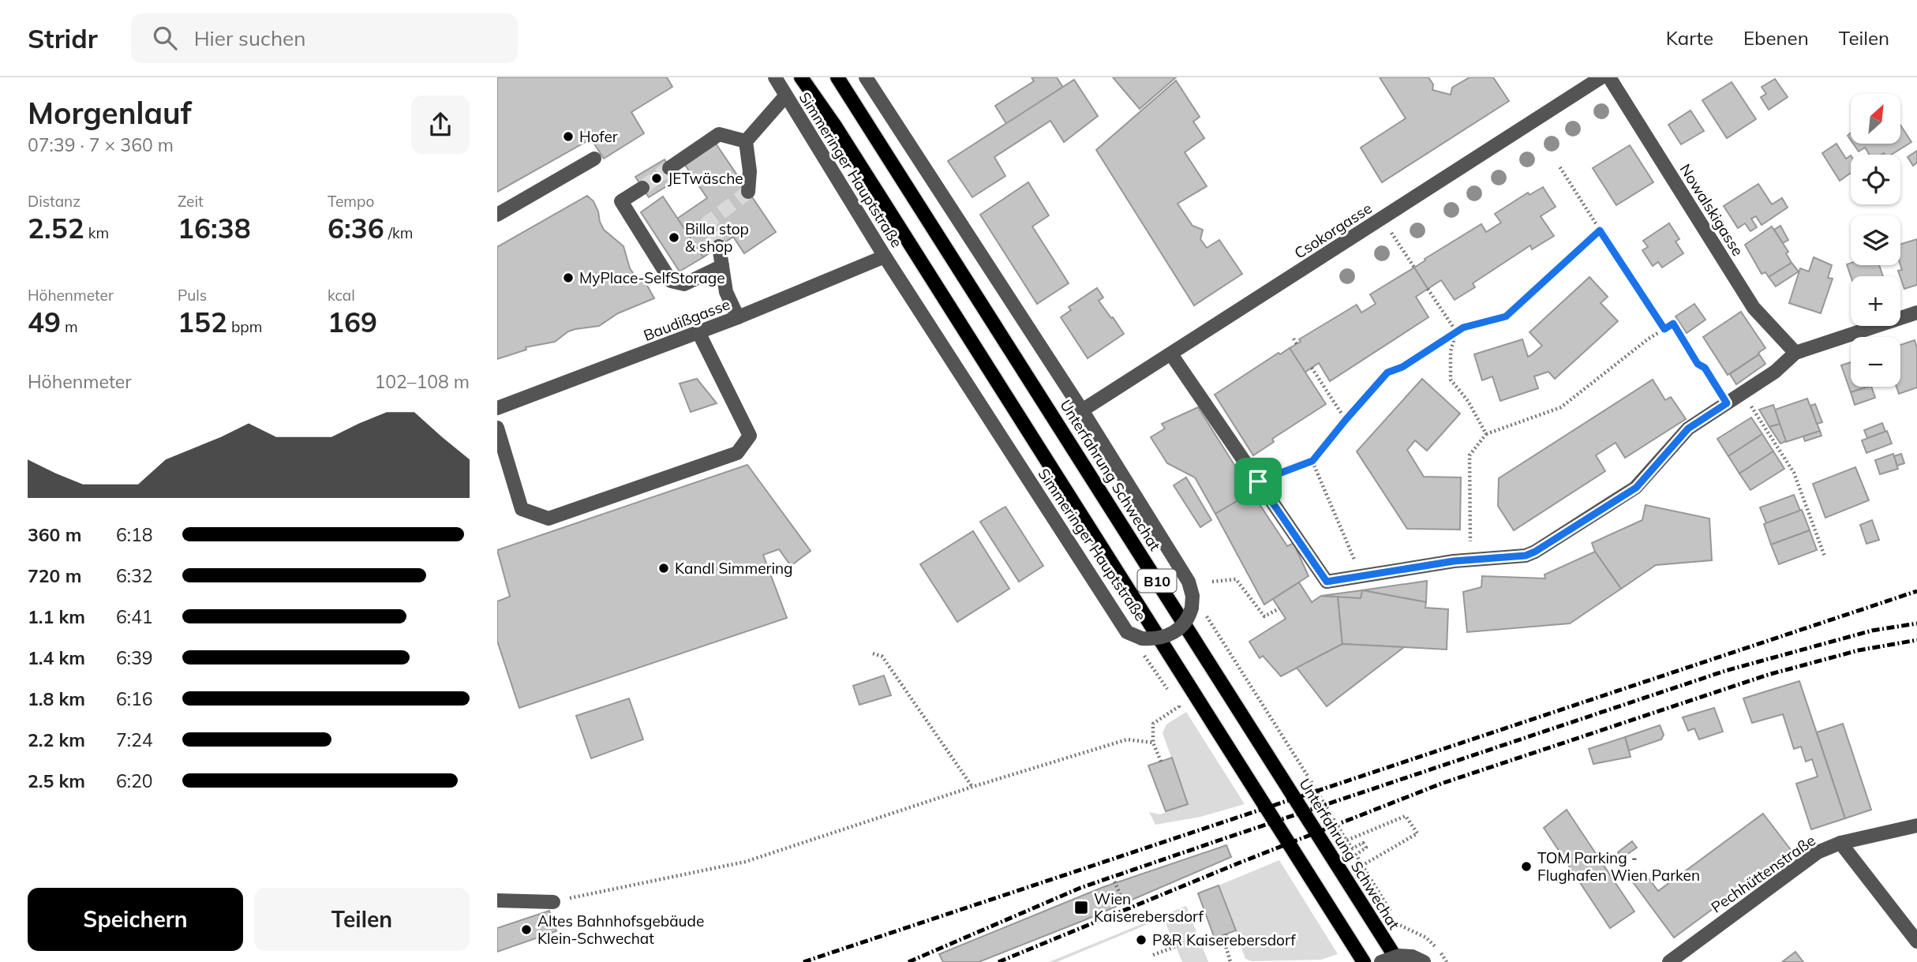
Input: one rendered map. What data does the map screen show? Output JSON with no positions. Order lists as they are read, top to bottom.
{
  "streets": {
    "main road": ["Simmeringer Hauptstraße", "Unterfahrung Schwechat", "B10"],
    "street": [
      "Nowalskigasse",
      "Csokorgasse",
      "Baudißgasse",
      "Pechhüttenstraße"
    ]
  },
  "crossings": [
    ["Simmeringer Hauptstraße", "Csokorgasse"],
    ["Simmeringer Hauptstraße", "Baudißgasse"]
  ],
  "places": {
    "other": [
      "Hofer",
      "JETwäsche",
      "Billa stop & shop",
      "MyPlace-SelfStorage",
      "Kandl Simmering",
      "TOM Parking - Flughafen Wien Parken",
      "Altes Bahnhofsgebäude Klein-Schwechat",
      "P&R Kaiserebersdorf"
    ],
    "transit": ["Wien Kaiserebersdorf"]
  },
  "north": "top right",
  "page": {
    "header": "Stridr",
    "search": "Hier suchen",
    "nav": ["Karte", "Ebenen", "Teilen"],
    "heading": ["Morgenlauf", "07:39 · 7 × 360 m"],
    "map_buttons": ["+", "−"],
    "stats": [
      ["Distanz", "2.52 km"],
      ["Zeit", "16:38"],
      ["Tempo", "6:36 /km"],
      ["Höhenmeter", "49 m"],
      ["Puls", "152 bpm"],
      ["kcal", "169"]
    ],
    "chart": ["Höhenmeter", "102–108 m"],
    "list": [
      {
        "name": "360 m",
        "note": "6:18"
      },
      {
        "name": "720 m",
        "note": "6:32"
      },
      {
        "name": "1.1 km",
        "note": "6:41"
      },
      {
        "name": "1.4 km",
        "note": "6:39"
      },
      {
        "name": "1.8 km",
        "note": "6:16"
      },
      {
        "name": "2.2 km",
        "note": "7:24"
      },
      {
        "name": "2.5 km",
        "note": "6:20"
      }
    ],
    "buttons": ["Speichern", "Teilen"]
  }
}
